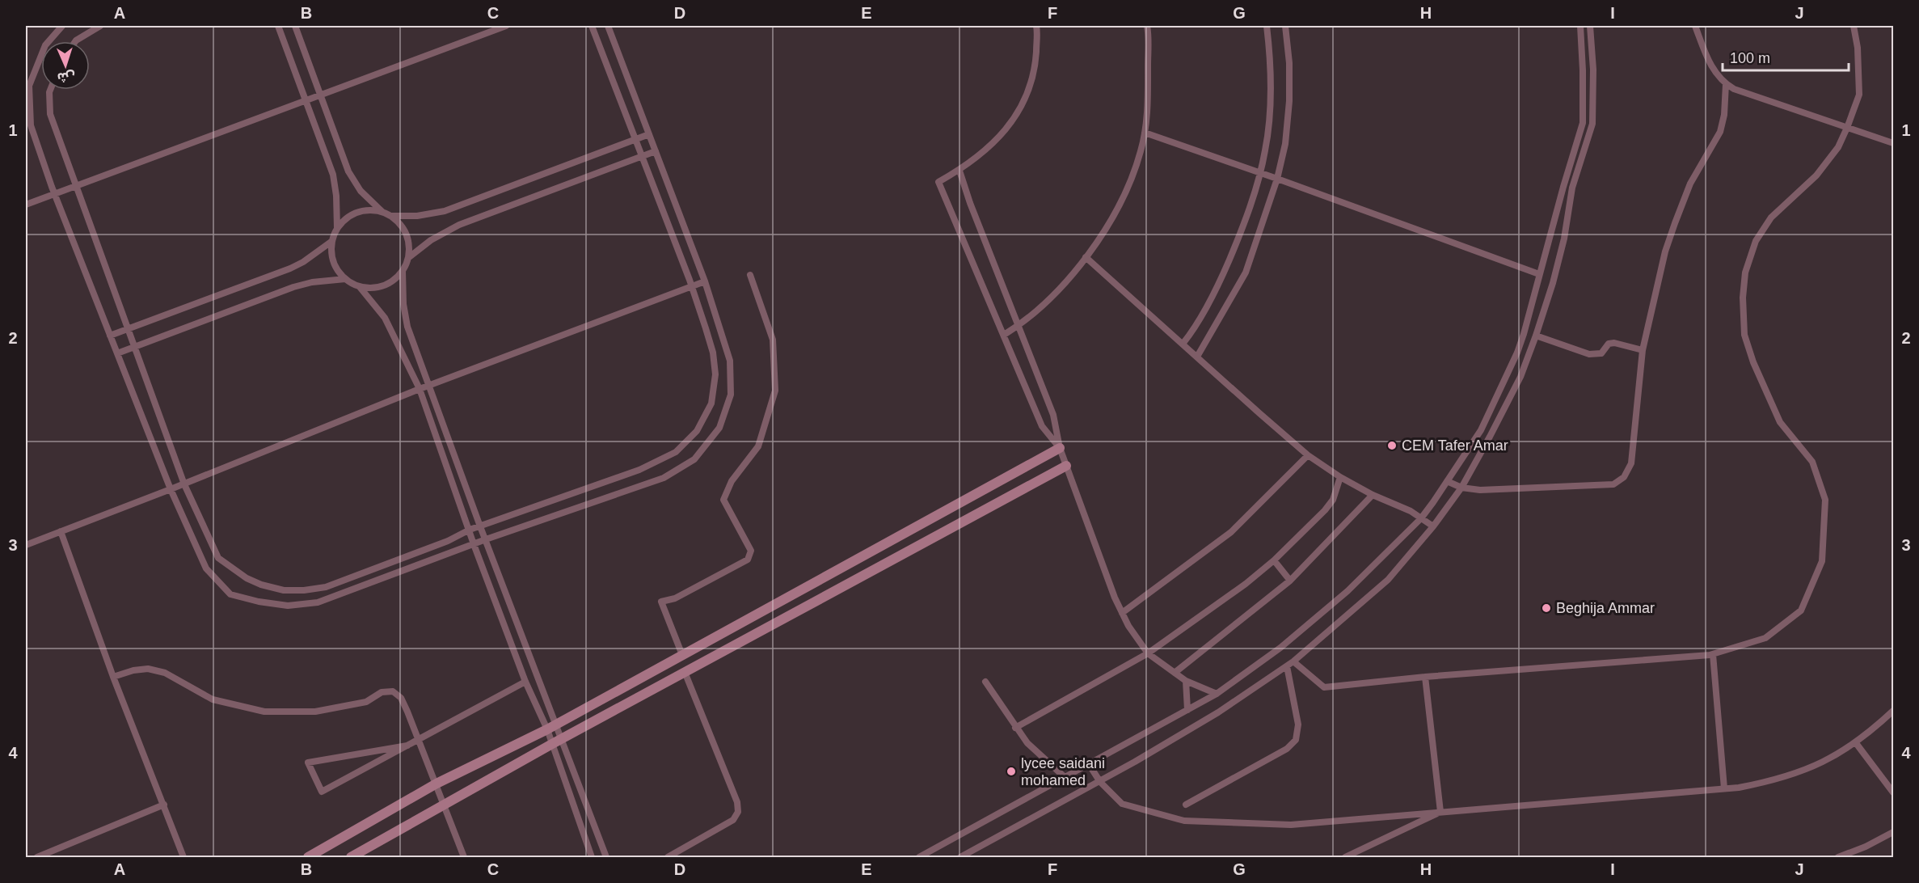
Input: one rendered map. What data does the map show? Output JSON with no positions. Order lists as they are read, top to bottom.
{
  "places": ["CEM Tafer Amar", "Beghija Ammar", "lycee saidani mohamed"],
  "scale_bar": "100 m",
  "north": "bottom",
  "grid": {
    "columns": [
      "A",
      "B",
      "C",
      "D",
      "E",
      "F",
      "G",
      "H",
      "I",
      "J"
    ],
    "rows": [
      "1",
      "2",
      "3",
      "4"
    ]
  }
}
